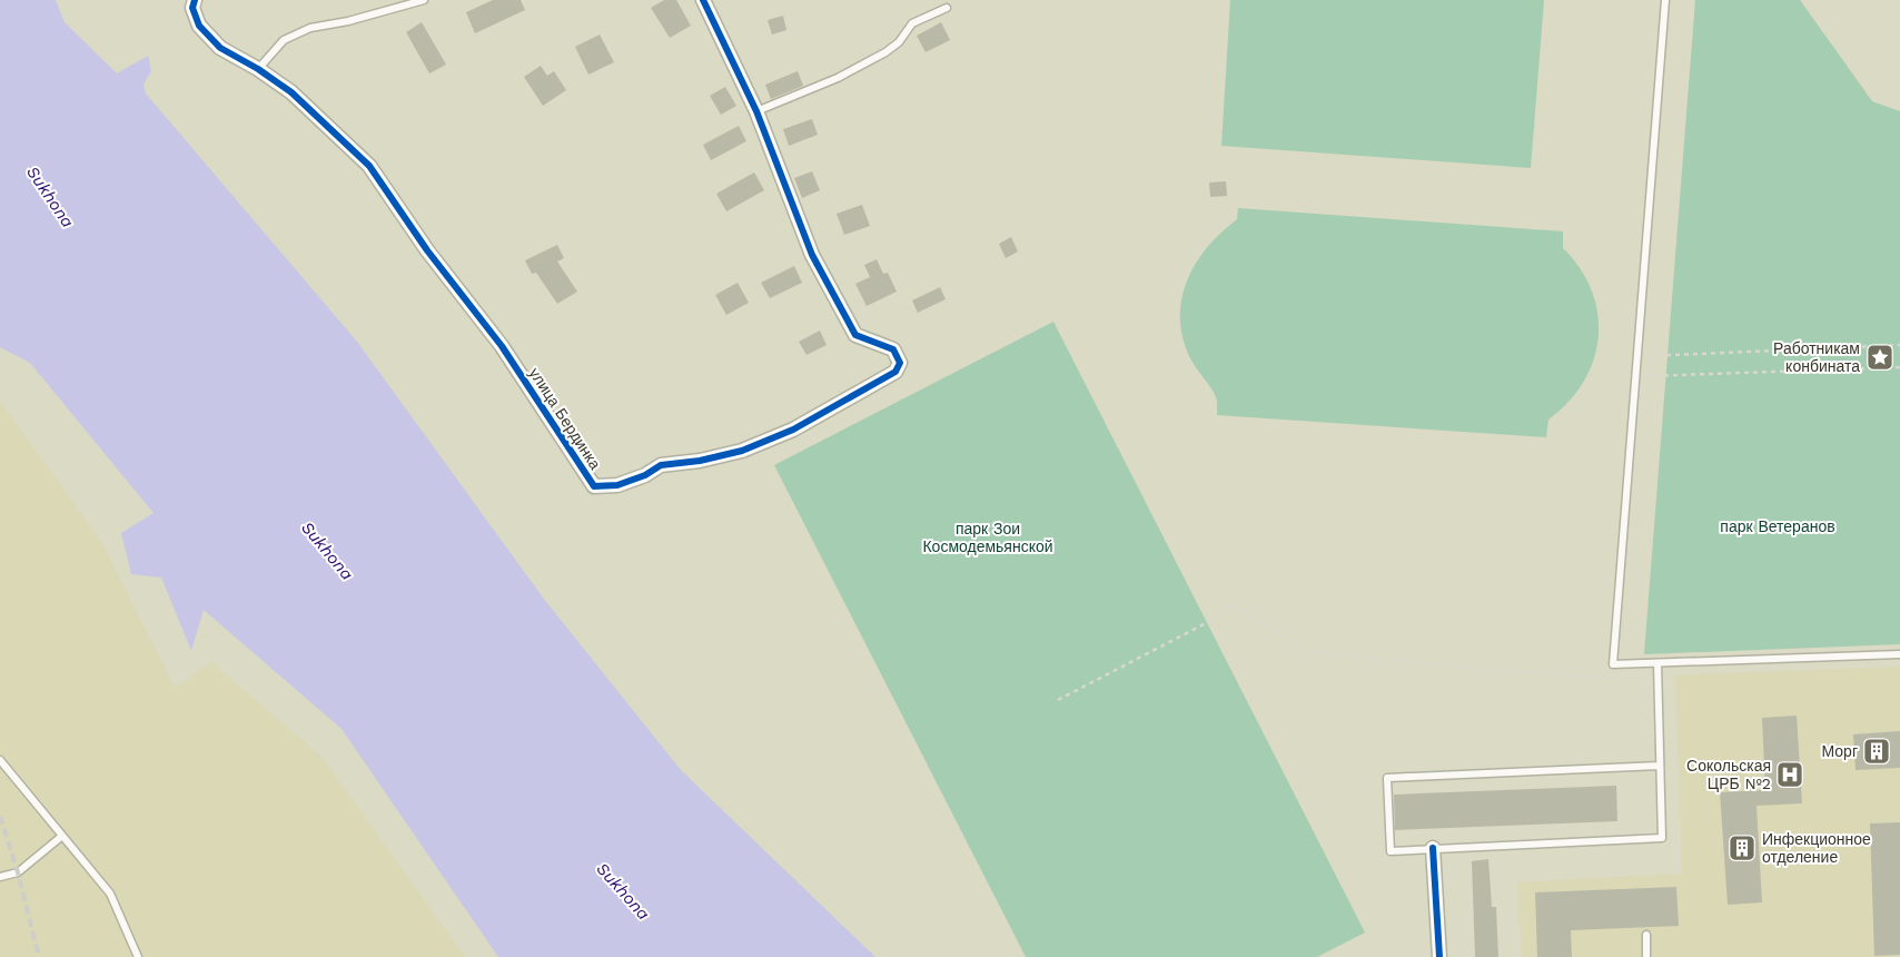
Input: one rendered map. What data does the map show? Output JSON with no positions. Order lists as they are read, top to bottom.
{
  "streets": {
    "street": ["улица Бердинка"]
  },
  "water": ["Sukhona"],
  "parks": ["парк Ветеранов", "парк Зои Космодемьянской"],
  "places": {
    "place": ["Работникам конбината"],
    "building": ["Морг", "Инфекционное отделение"],
    "hospital": ["Сокольская ЦРБ №2"]
  }
}
